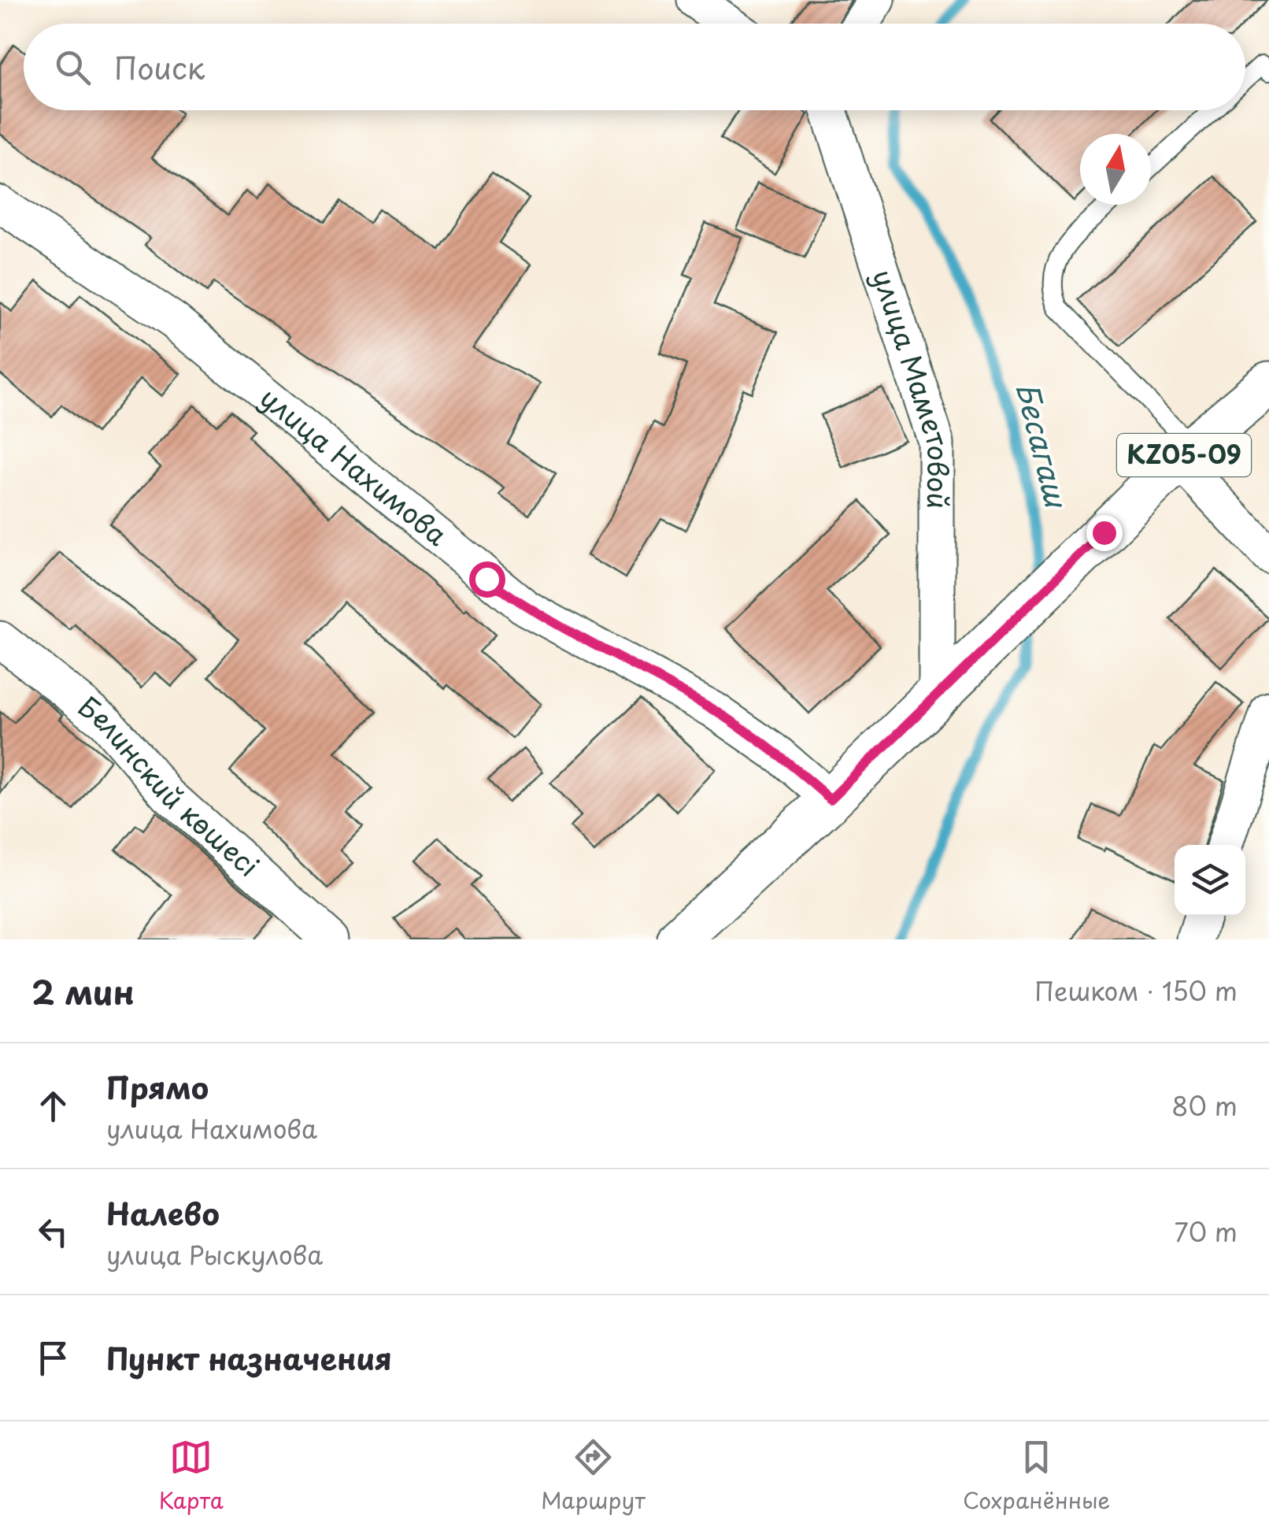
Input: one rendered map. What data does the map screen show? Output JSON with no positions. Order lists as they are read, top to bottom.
{
  "streets": {
    "main road": ["KZ05-09"],
    "street": ["улица Маметовой", "улица Нахимова", "Белинский көшесi"]
  },
  "crossings": [
    ["улица Маметовой", "KZ05-09"],
    ["KZ05-09", "улица Нахимова"]
  ],
  "water": ["Бесагаш"],
  "north": "top",
  "page": {
    "search": "Поиск",
    "heading": ["2 мин", "Пешком · 150 m"],
    "list": [
      ["Прямо", "улица Нахимова", "80 m"],
      ["Налево", "улица Рыскулова", "70 m"],
      "Пункт назначения"
    ],
    "nav": ["Карта", "Маршрут", "Сохранённые"]
  }
}
